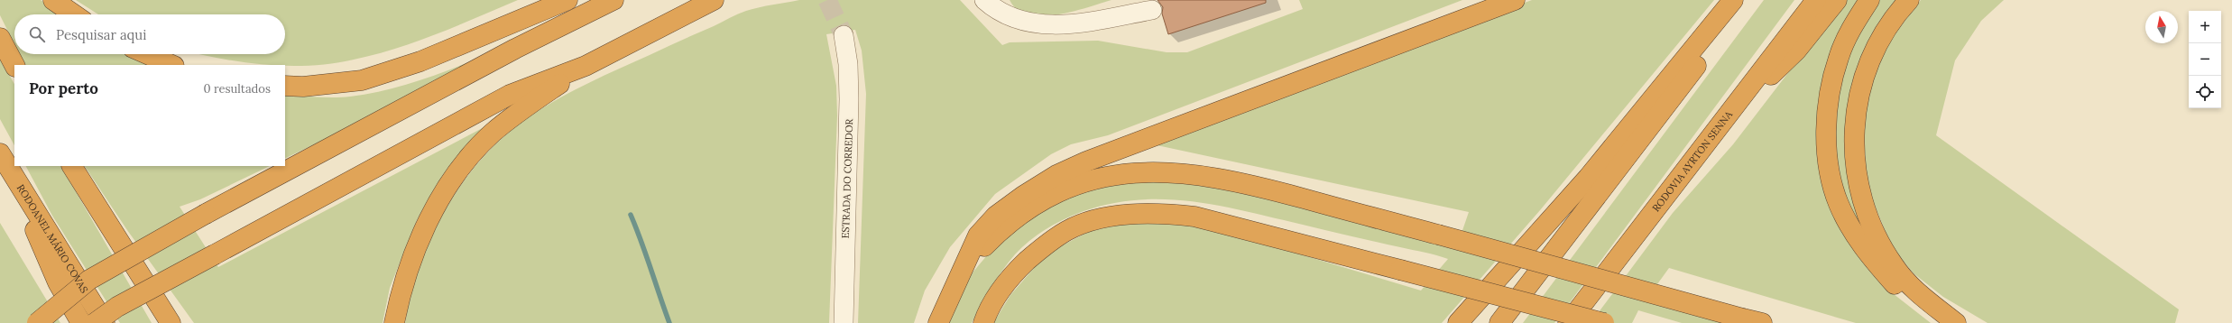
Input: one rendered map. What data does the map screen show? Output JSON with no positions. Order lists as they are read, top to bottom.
{
  "streets": {
    "highway": ["RODOVIA AYRTON SENNA", "RODOANEL MÁRIO COVAS"],
    "street": ["ESTRADA DO CORREDOR"]
  },
  "north": "top",
  "page": {
    "map_buttons": ["+", "−"],
    "search": "Pesquisar aqui",
    "heading": ["Por perto", "0 resultados"]
  }
}
